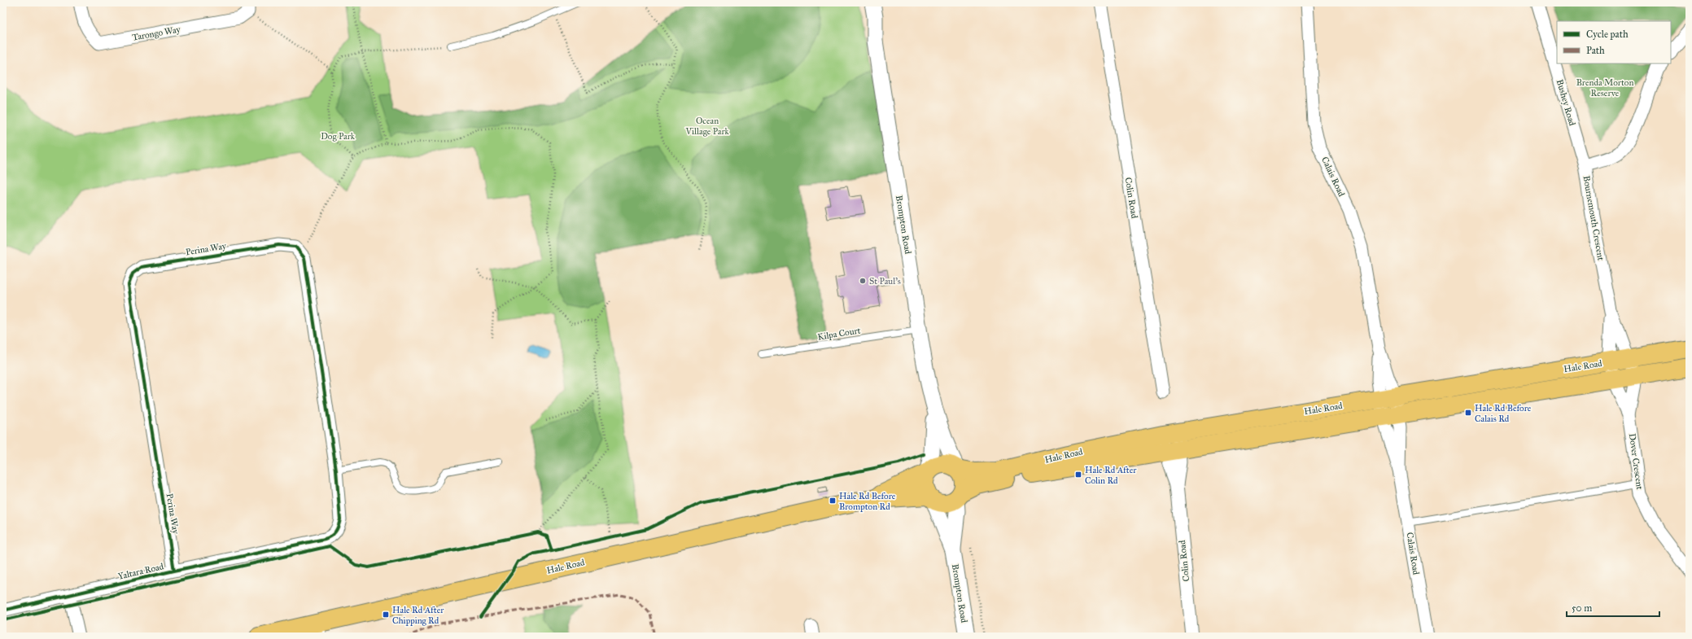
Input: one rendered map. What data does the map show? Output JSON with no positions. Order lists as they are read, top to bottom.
{
  "streets": {
    "main road": ["Hale Road"],
    "street": [
      "Tarongo Way",
      "Bushey Road",
      "Calais Road",
      "Colin Road",
      "Bournemouth Crescent",
      "Brompton Road",
      "Perina Way",
      "Dover Crescent",
      "Yaltara Road"
    ],
    "lane": ["Kilpa Court"]
  },
  "crossings": [
    ["Bushey Road", "Bournemouth Crescent"],
    ["Calais Road", "Hale Road"],
    ["Colin Road", "Hale Road"],
    ["Bournemouth Crescent", "Hale Road"],
    ["Bournemouth Crescent", "Dover Crescent"],
    ["Brompton Road", "Kilpa Court"],
    ["Brompton Road", "Hale Road"],
    ["Perina Way", "Yaltara Road"],
    ["Hale Road", "Dover Crescent"]
  ],
  "parks": ["Brenda Morton Reserve", "Ocean Village Park", "Dog Park"],
  "places": {
    "other": ["St Paul's"],
    "transit": [
      "Hale Rd Before Calais Rd",
      "Hale Rd After Colin Rd",
      "Hale Rd Before Brompton Rd",
      "Hale Rd After Chipping Rd"
    ]
  },
  "legend": ["Cycle path", "Path"],
  "scale_bar": "50 m"
}
